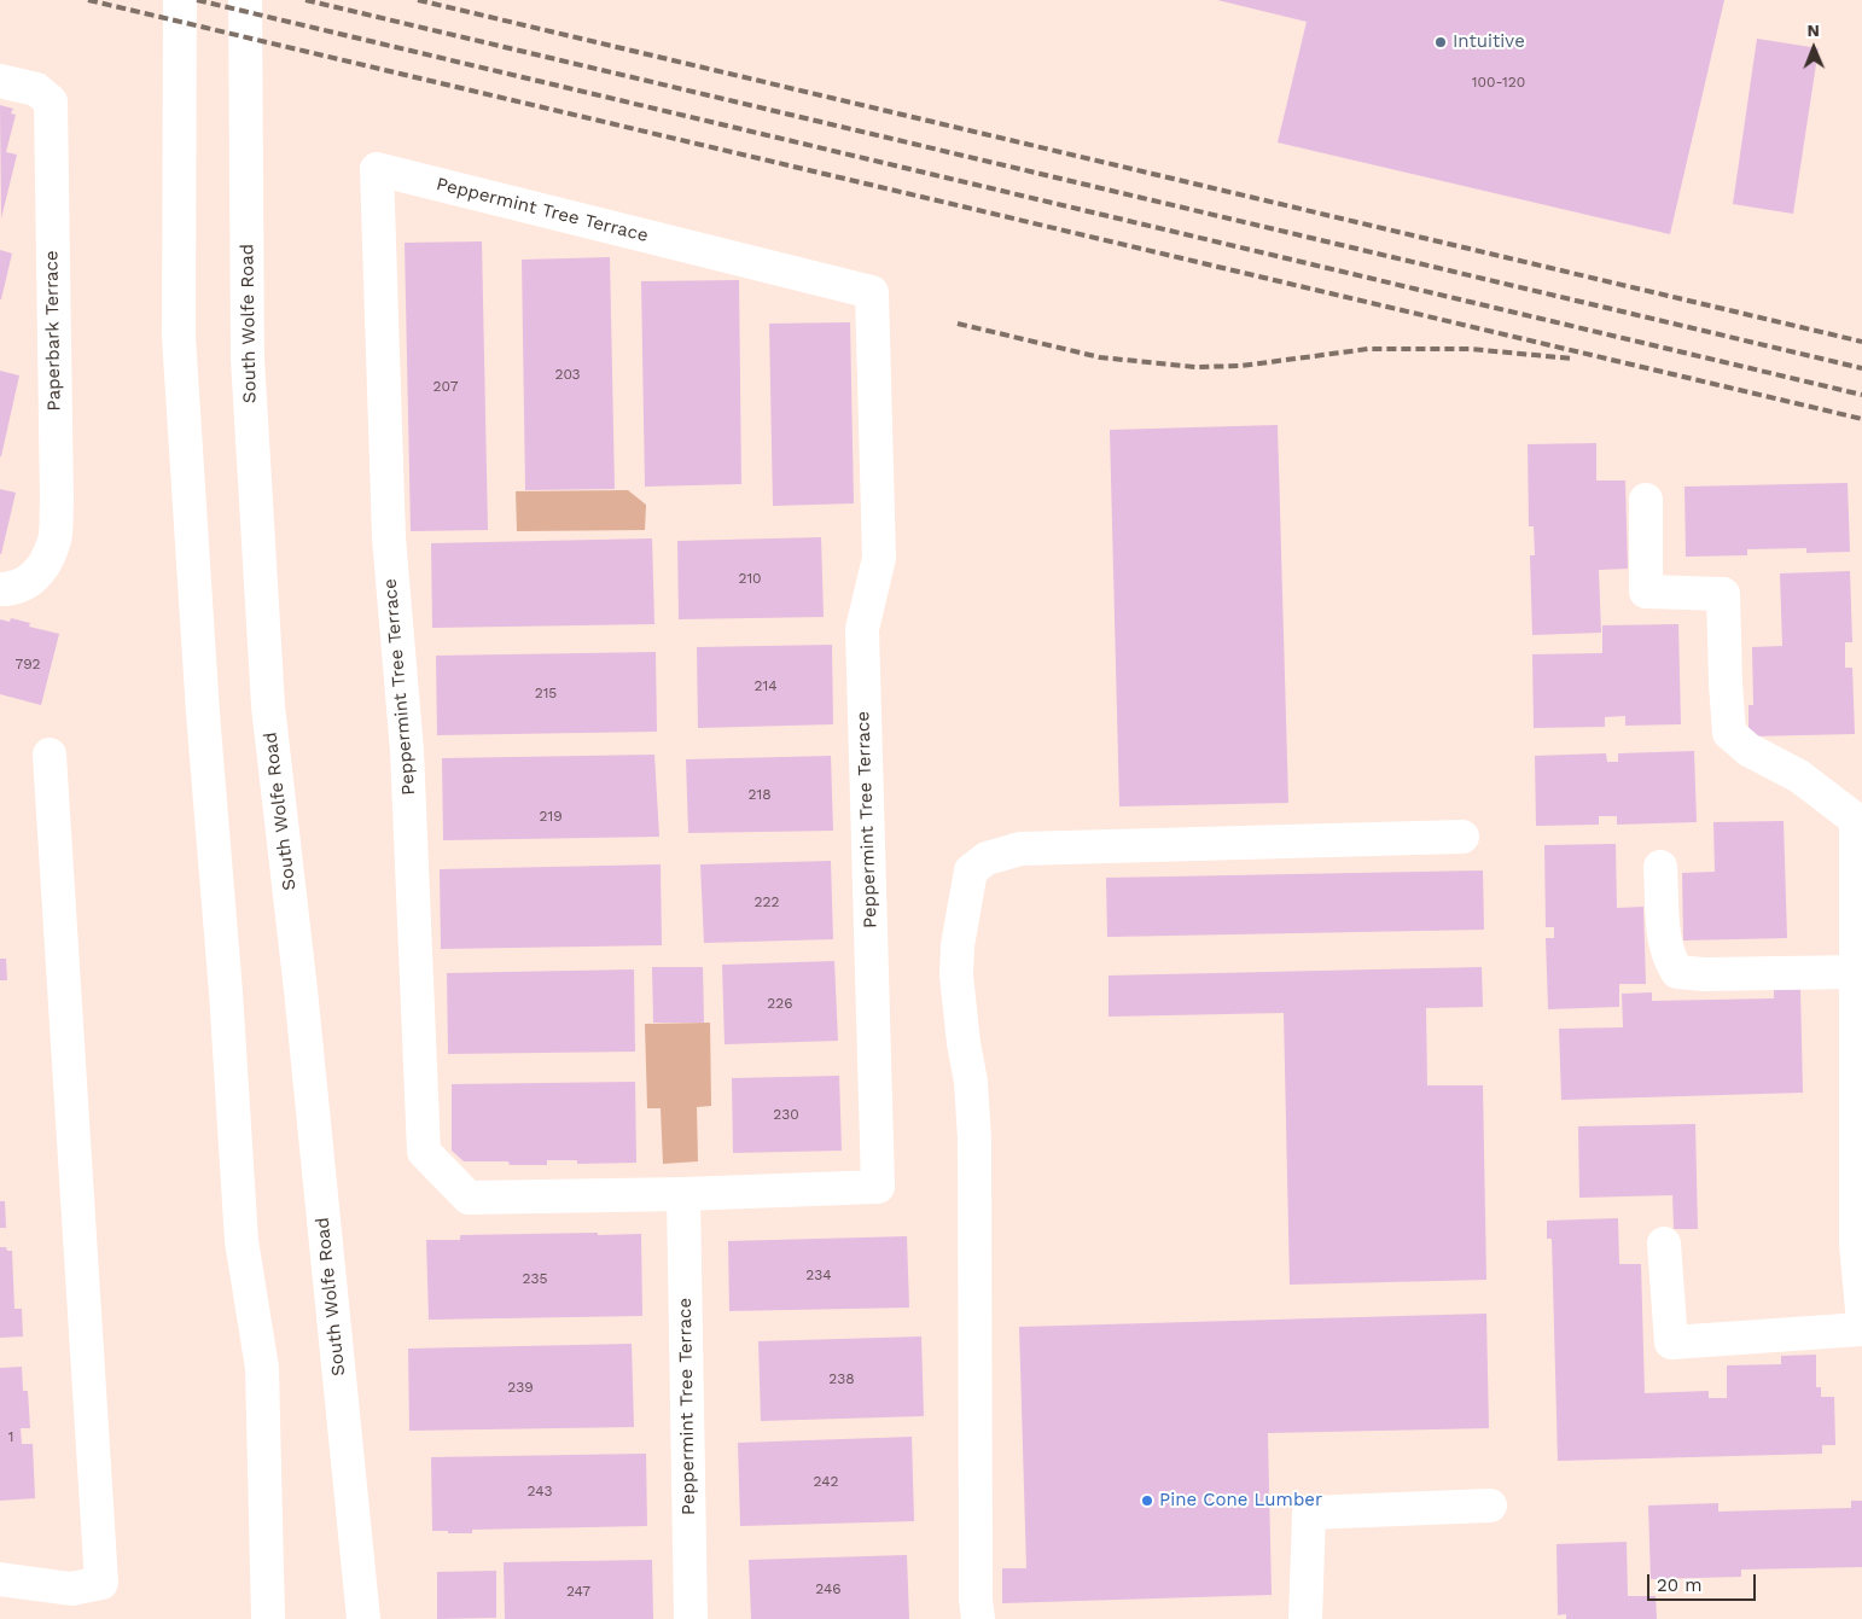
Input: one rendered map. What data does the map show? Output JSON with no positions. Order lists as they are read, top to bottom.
{
  "streets": {
    "main road": ["Peppermint Tree Terrace", "South Wolfe Road", "Paperbark Terrace"]
  },
  "places": ["Intuitive", "Pine Cone Lumber"],
  "house_numbers": [
    "100-120",
    "203",
    "207",
    "210",
    "792",
    "214",
    "215",
    "218",
    "219",
    "222",
    "226",
    "230",
    "234",
    "235",
    "238",
    "239",
    "1",
    "242",
    "243",
    "246",
    "247"
  ],
  "scale_bar": "20 m",
  "north": "top"
}
